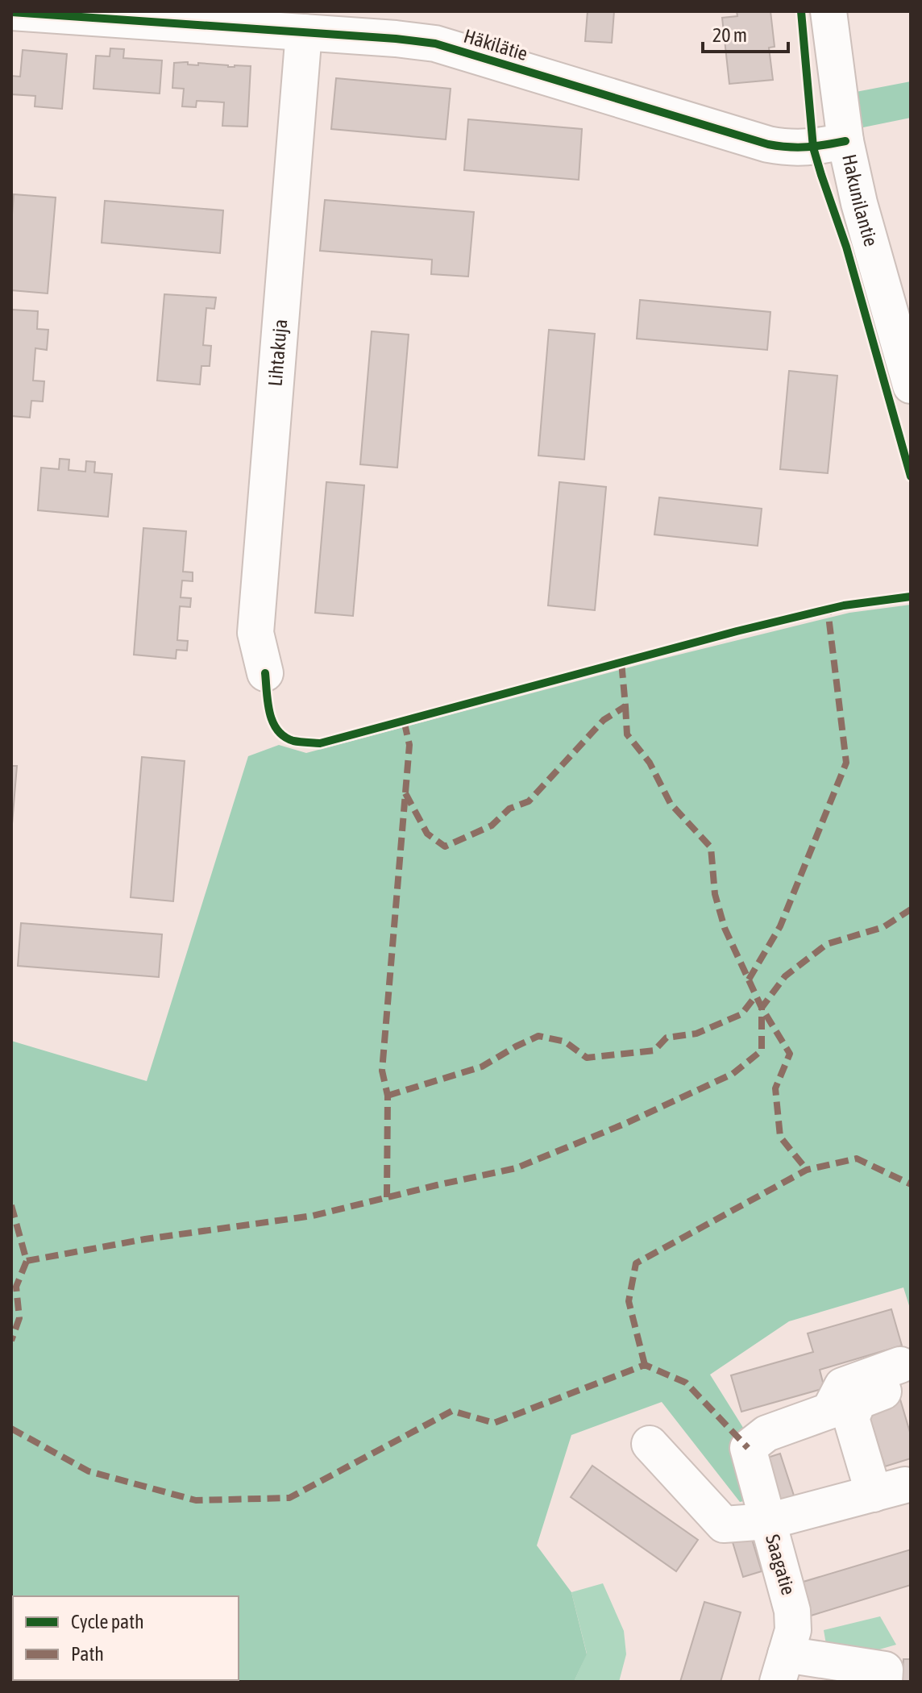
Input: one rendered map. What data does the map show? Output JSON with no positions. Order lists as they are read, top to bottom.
{
  "streets": {
    "street": [
      "Häkilätie",
      "Hakunilantie",
      "Lihtakuja",
      "Saagatie"
    ]
  },
  "crossings": [
    ["Häkilätie", "Hakunilantie"],
    ["Häkilätie", "Lihtakuja"]
  ],
  "legend": ["Cycle path", "Path"],
  "scale_bar": "20 m"
}
